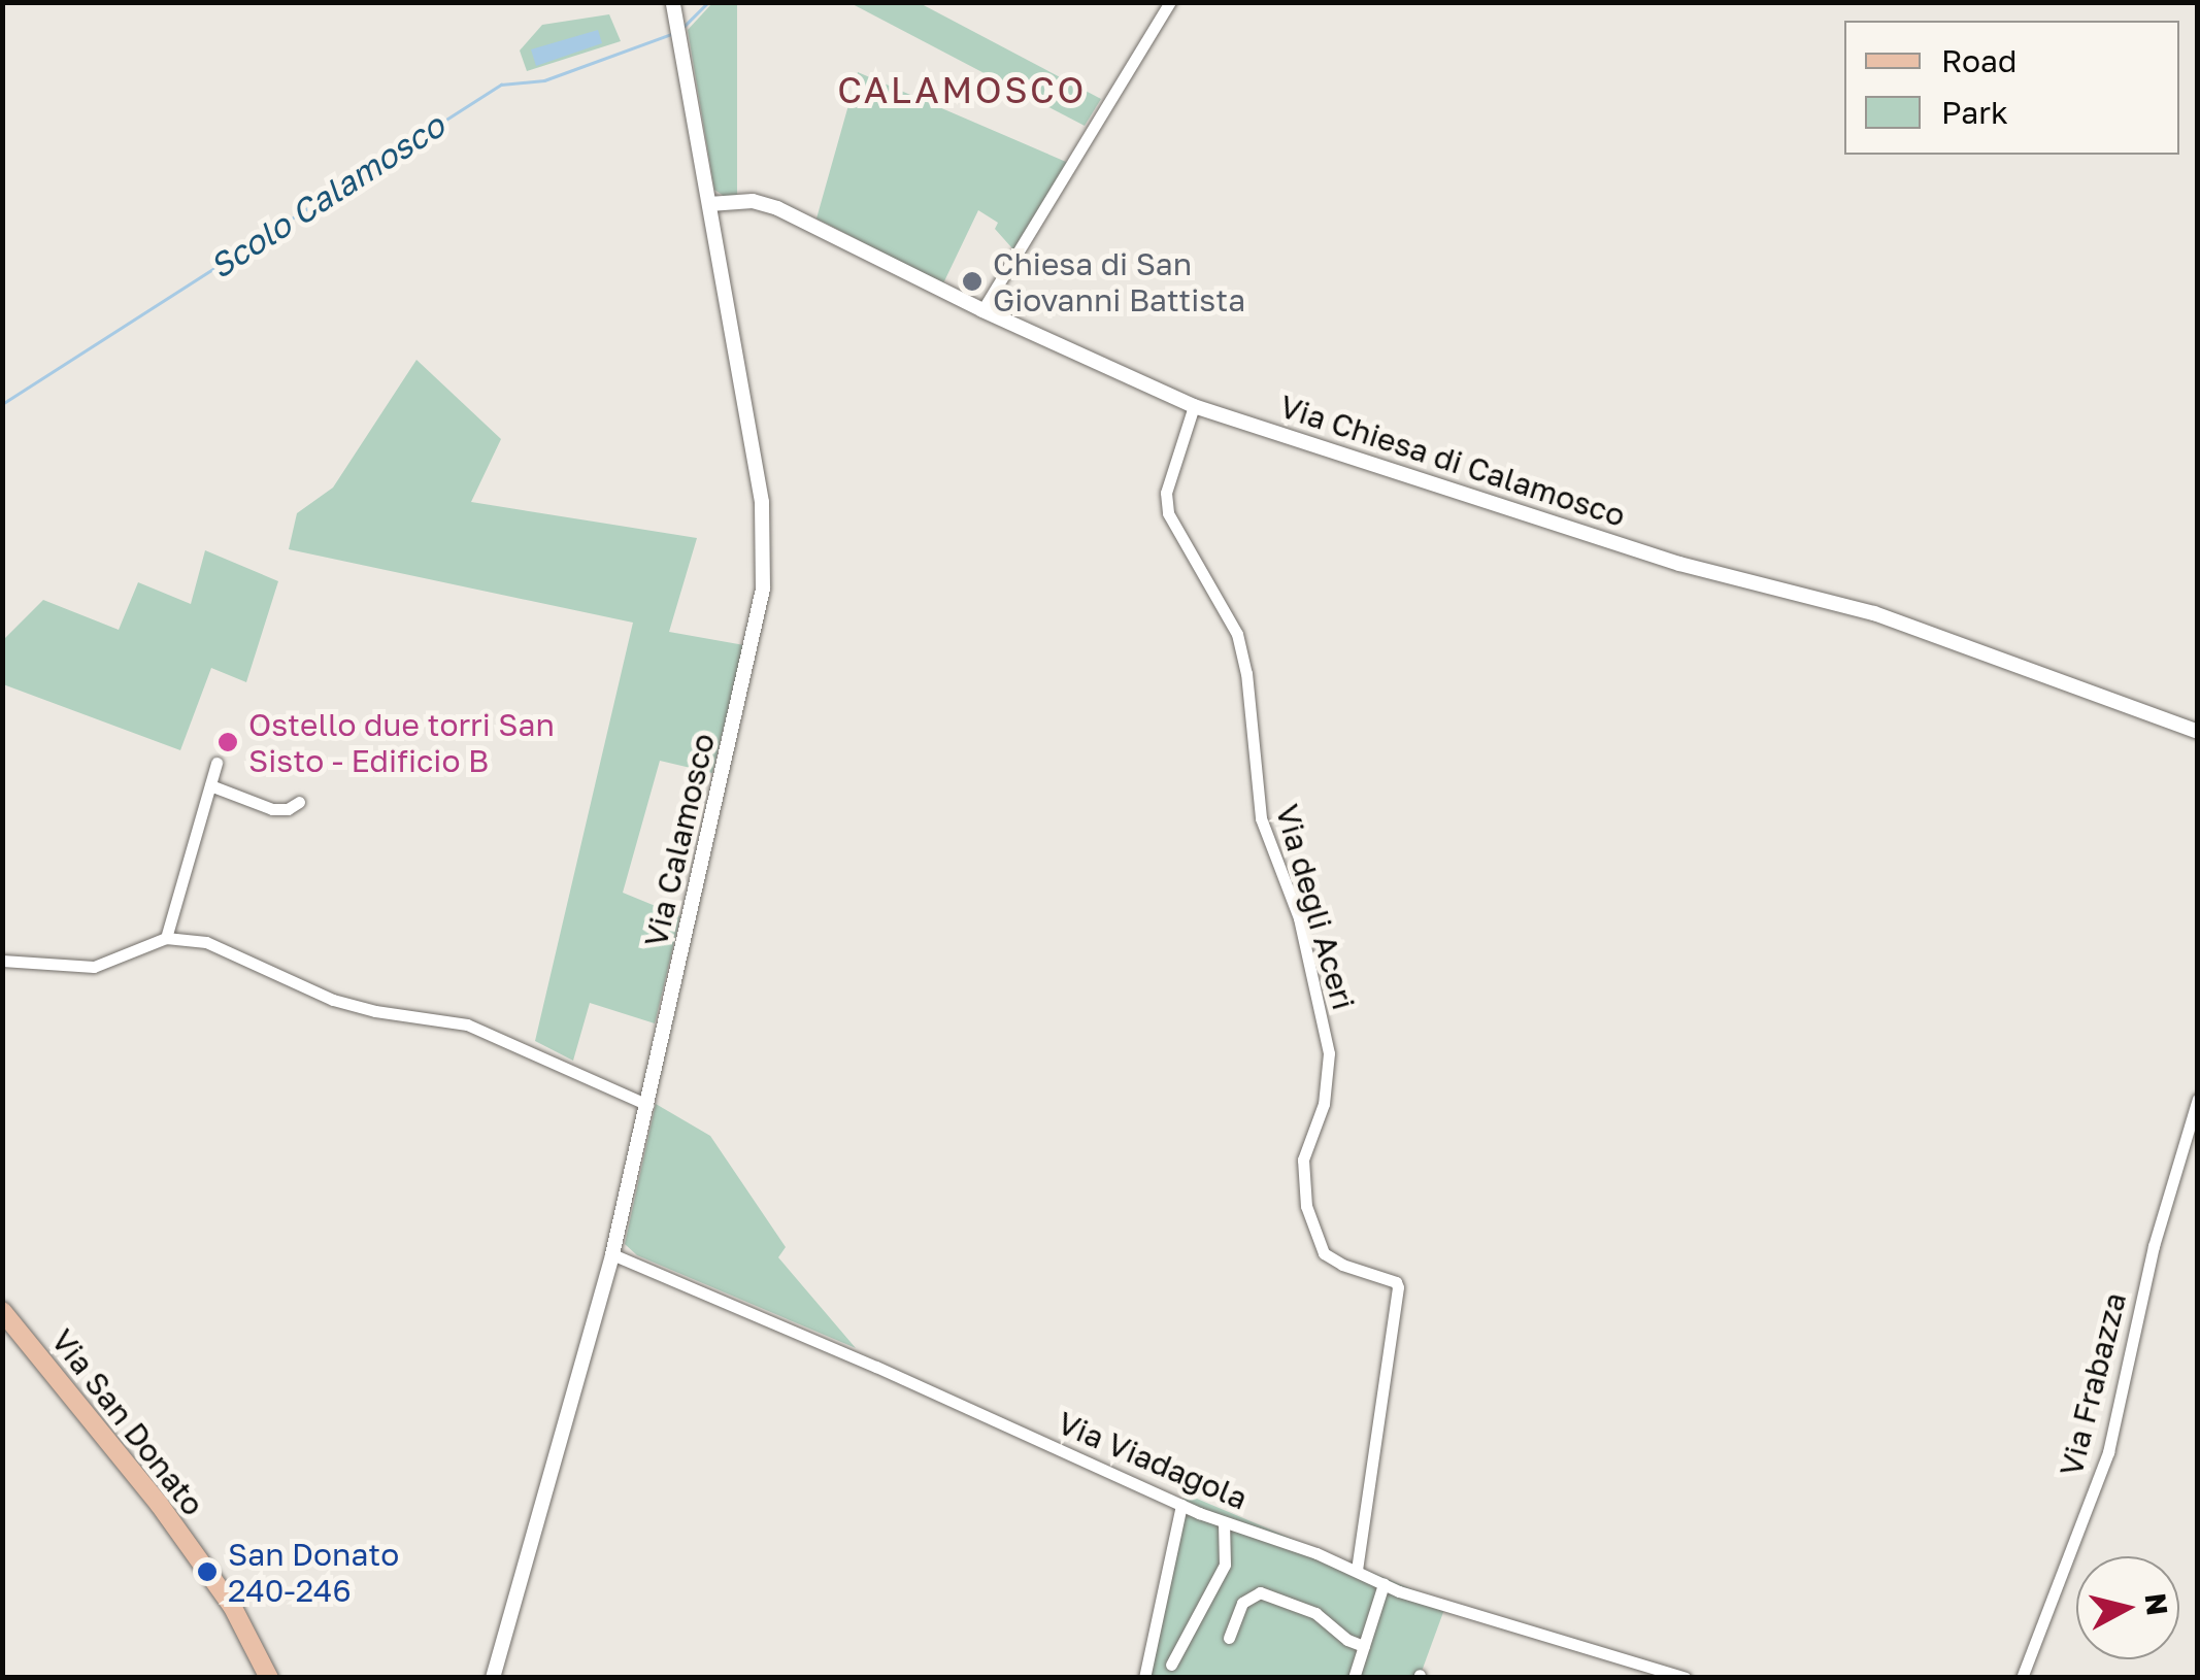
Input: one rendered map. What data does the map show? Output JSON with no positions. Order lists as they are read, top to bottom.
{
  "streets": {
    "main road": ["Via San Donato"],
    "street": [
      "Via Chiesa di Calamosco",
      "Via Calamosco",
      "Via degli Aceri",
      "Via Frabazza",
      "Via Viadagola"
    ]
  },
  "crossings": [
    ["Via Chiesa di Calamosco", "Via Calamosco"],
    ["Via Chiesa di Calamosco", "Via degli Aceri"],
    ["Via Calamosco", "Via Viadagola"],
    ["Via degli Aceri", "Via Viadagola"]
  ],
  "districts": ["CALAMOSCO"],
  "water": ["Scolo Calamosco"],
  "places": ["Chiesa di San Giovanni Battista", "Ostello due torri San Sisto - Edificio B", "San Donato 240-246"],
  "legend": ["Road", "Park"],
  "north": "right"
}
